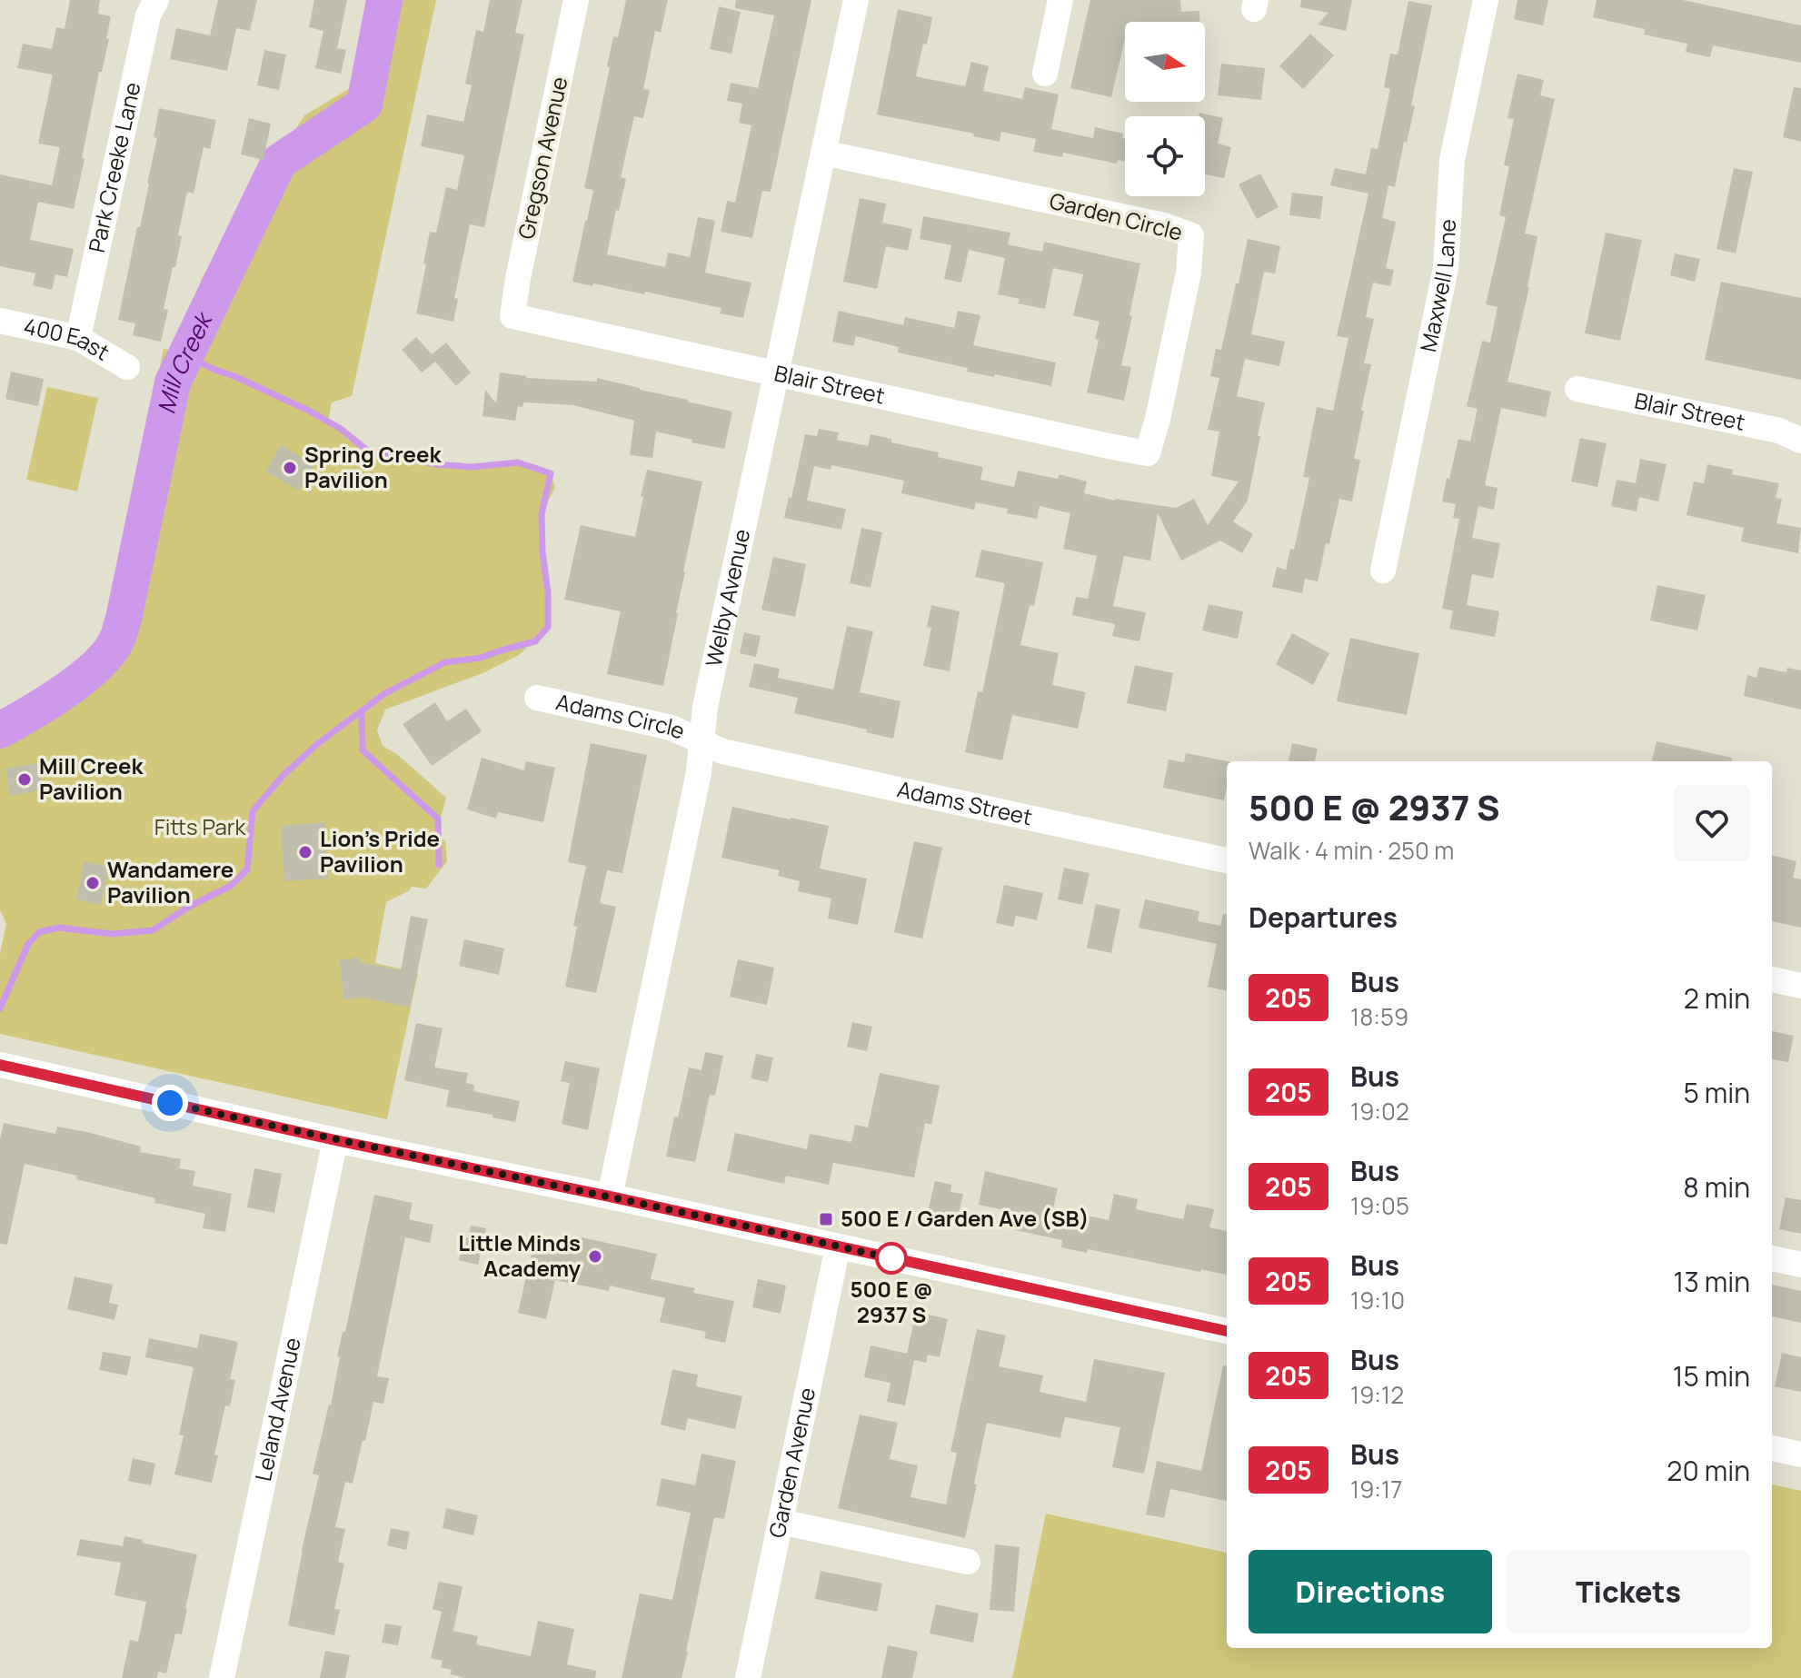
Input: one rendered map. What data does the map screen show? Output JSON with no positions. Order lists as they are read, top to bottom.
{
  "streets": {
    "street": [
      "Gregson Avenue",
      "Park Creeke Lane",
      "Garden Circle",
      "Maxwell Lane",
      "400 East",
      "Blair Street",
      "Welby Avenue",
      "Adams Circle",
      "Adams Street",
      "Leland Avenue",
      "Garden Avenue"
    ]
  },
  "crossings": [
    ["Gregson Avenue", "Blair Street"],
    ["Park Creeke Lane", "400 East"],
    ["Garden Circle", "Blair Street"],
    ["Garden Circle", "Welby Avenue"],
    ["Blair Street", "Welby Avenue"],
    ["Welby Avenue", "Adams Circle"],
    ["Welby Avenue", "Adams Street"],
    ["Adams Circle", "Adams Street"]
  ],
  "water": ["Mill Creek"],
  "parks": ["Fitts Park"],
  "places": {
    "other": [
      "Spring Creek Pavilion",
      "Mill Creek Pavilion",
      "Lion's Pride Pavilion",
      "Wandamere Pavilion",
      "Little Minds Academy",
      "500 E @ 2937 S"
    ],
    "transit": ["500 E / Garden Ave (SB)"]
  },
  "lines": ["bus line 205"],
  "north": "right",
  "page": {
    "heading": [
      ["500 E @ 2937 S", "Walk · 4 min · 250 m"],
      "Departures"
    ],
    "list": [
      {
        "mark": "205",
        "name": "Bus",
        "note": "18:59",
        "value": "2 min"
      },
      {
        "mark": "205",
        "name": "Bus",
        "note": "19:02",
        "value": "5 min"
      },
      {
        "mark": "205",
        "name": "Bus",
        "note": "19:05",
        "value": "8 min"
      },
      {
        "mark": "205",
        "name": "Bus",
        "note": "19:10",
        "value": "13 min"
      },
      {
        "mark": "205",
        "name": "Bus",
        "note": "19:12",
        "value": "15 min"
      },
      {
        "mark": "205",
        "name": "Bus",
        "note": "19:17",
        "value": "20 min"
      }
    ],
    "buttons": ["Directions", "Tickets"]
  }
}
